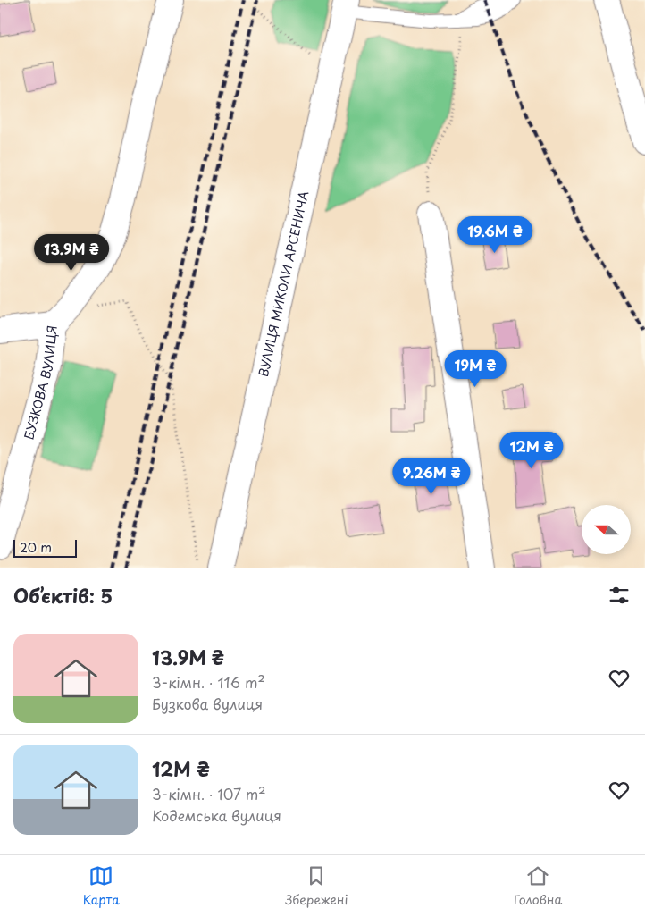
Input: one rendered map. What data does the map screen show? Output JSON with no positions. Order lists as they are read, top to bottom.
{
  "streets": {
    "street": ["ВУЛИЦЯ МИКОЛИ АРСЕНИЧА", "БУЗКОВА ВУЛИЦЯ"]
  },
  "scale_bar": "20 m",
  "north": "left",
  "page": {
    "price": [
      "19.6M ₴",
      "13.9M ₴",
      "19M ₴",
      "12M ₴",
      "9.26M ₴"
    ],
    "scale": "20 m",
    "heading": "Об’єктів: 5",
    "list": [
      {
        "name": "13.9M ₴",
        "note": "3-кімн. · 116 m² · Бузкова вулиця"
      },
      {
        "name": "12M ₴",
        "note": "3-кімн. · 107 m² · Кодемська вулиця"
      }
    ],
    "tabs": ["Карта", "Збережені", "Головна"]
  }
}
